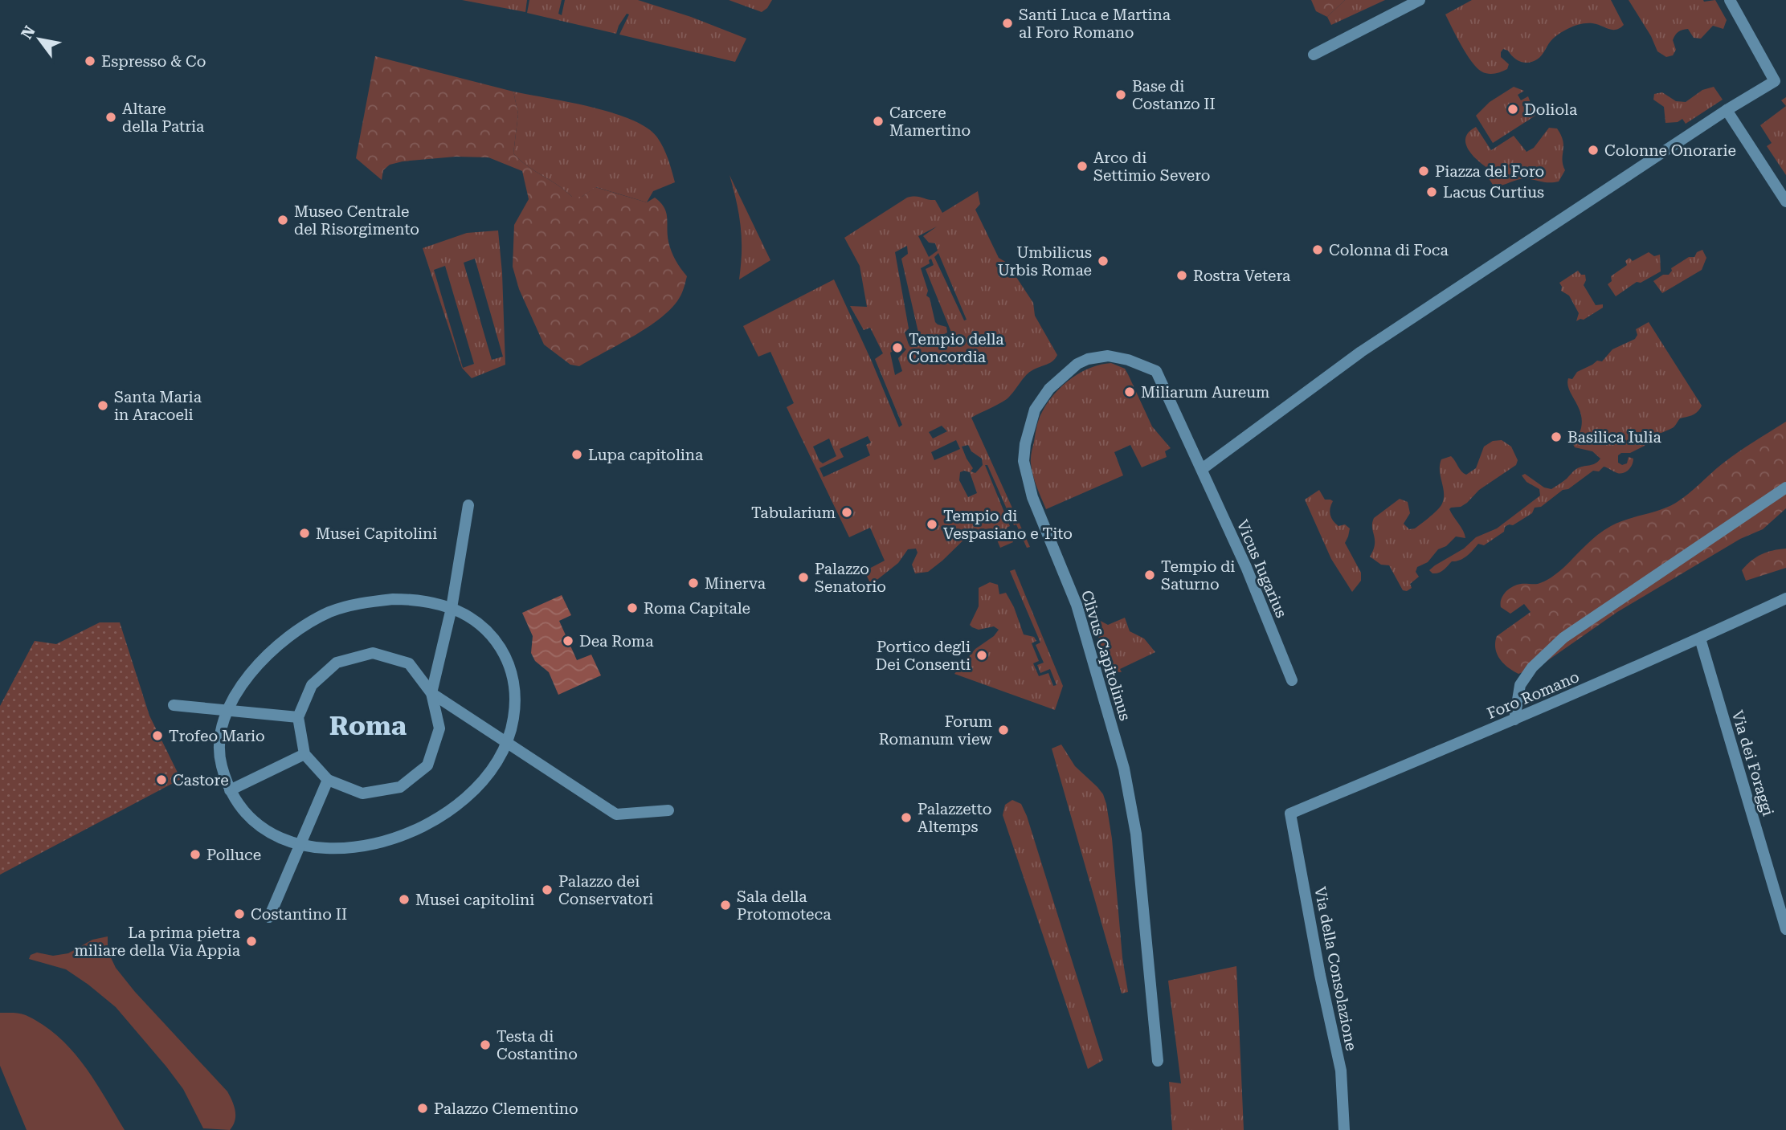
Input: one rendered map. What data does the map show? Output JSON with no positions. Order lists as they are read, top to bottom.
{
  "streets": {
    "street": [
      "Vicus Iugarius",
      "Clivus Capitolinus",
      "Foro Romano",
      "Via dei Foraggi",
      "Via della Consolazione"
    ]
  },
  "crossings": [
    ["Vicus Iugarius", "Clivus Capitolinus"],
    ["Foro Romano", "Via dei Foraggi"],
    ["Foro Romano", "Via della Consolazione"]
  ],
  "districts": ["Roma"],
  "places": [
    "Santi Luca e Martina al Foro Romano",
    "Espresso & Co",
    "Base di Costanzo II",
    "Doliola",
    "Altare della Patria",
    "Carcere Mamertino",
    "Colonne Onorarie",
    "Arco di Settimio Severo",
    "Piazza del Foro",
    "Lacus Curtius",
    "Museo Centrale del Risorgimento",
    "Colonna di Foca",
    "Umbilicus Urbis Romae",
    "Rostra Vetera",
    "Tempio della Concordia",
    "Miliarum Aureum",
    "Santa Maria in Aracoeli",
    "Basilica Iulia",
    "Lupa capitolina",
    "Tabularium",
    "Tempio di Vespasiano e Tito",
    "Musei Capitolini",
    "Tempio di Saturno",
    "Palazzo Senatorio",
    "Minerva",
    "Roma Capitale",
    "Dea Roma",
    "Portico degli Dei Consenti",
    "Forum Romanum view",
    "Trofeo Mario",
    "Castore",
    "Palazzetto Altemps",
    "Polluce",
    "Palazzo dei Conservatori",
    "Musei capitolini",
    "Sala della Protomoteca",
    "Costantino II",
    "La prima pietra miliare della Via Appia",
    "Testa di Costantino",
    "Palazzo Clementino"
  ],
  "north": "top left"
}
